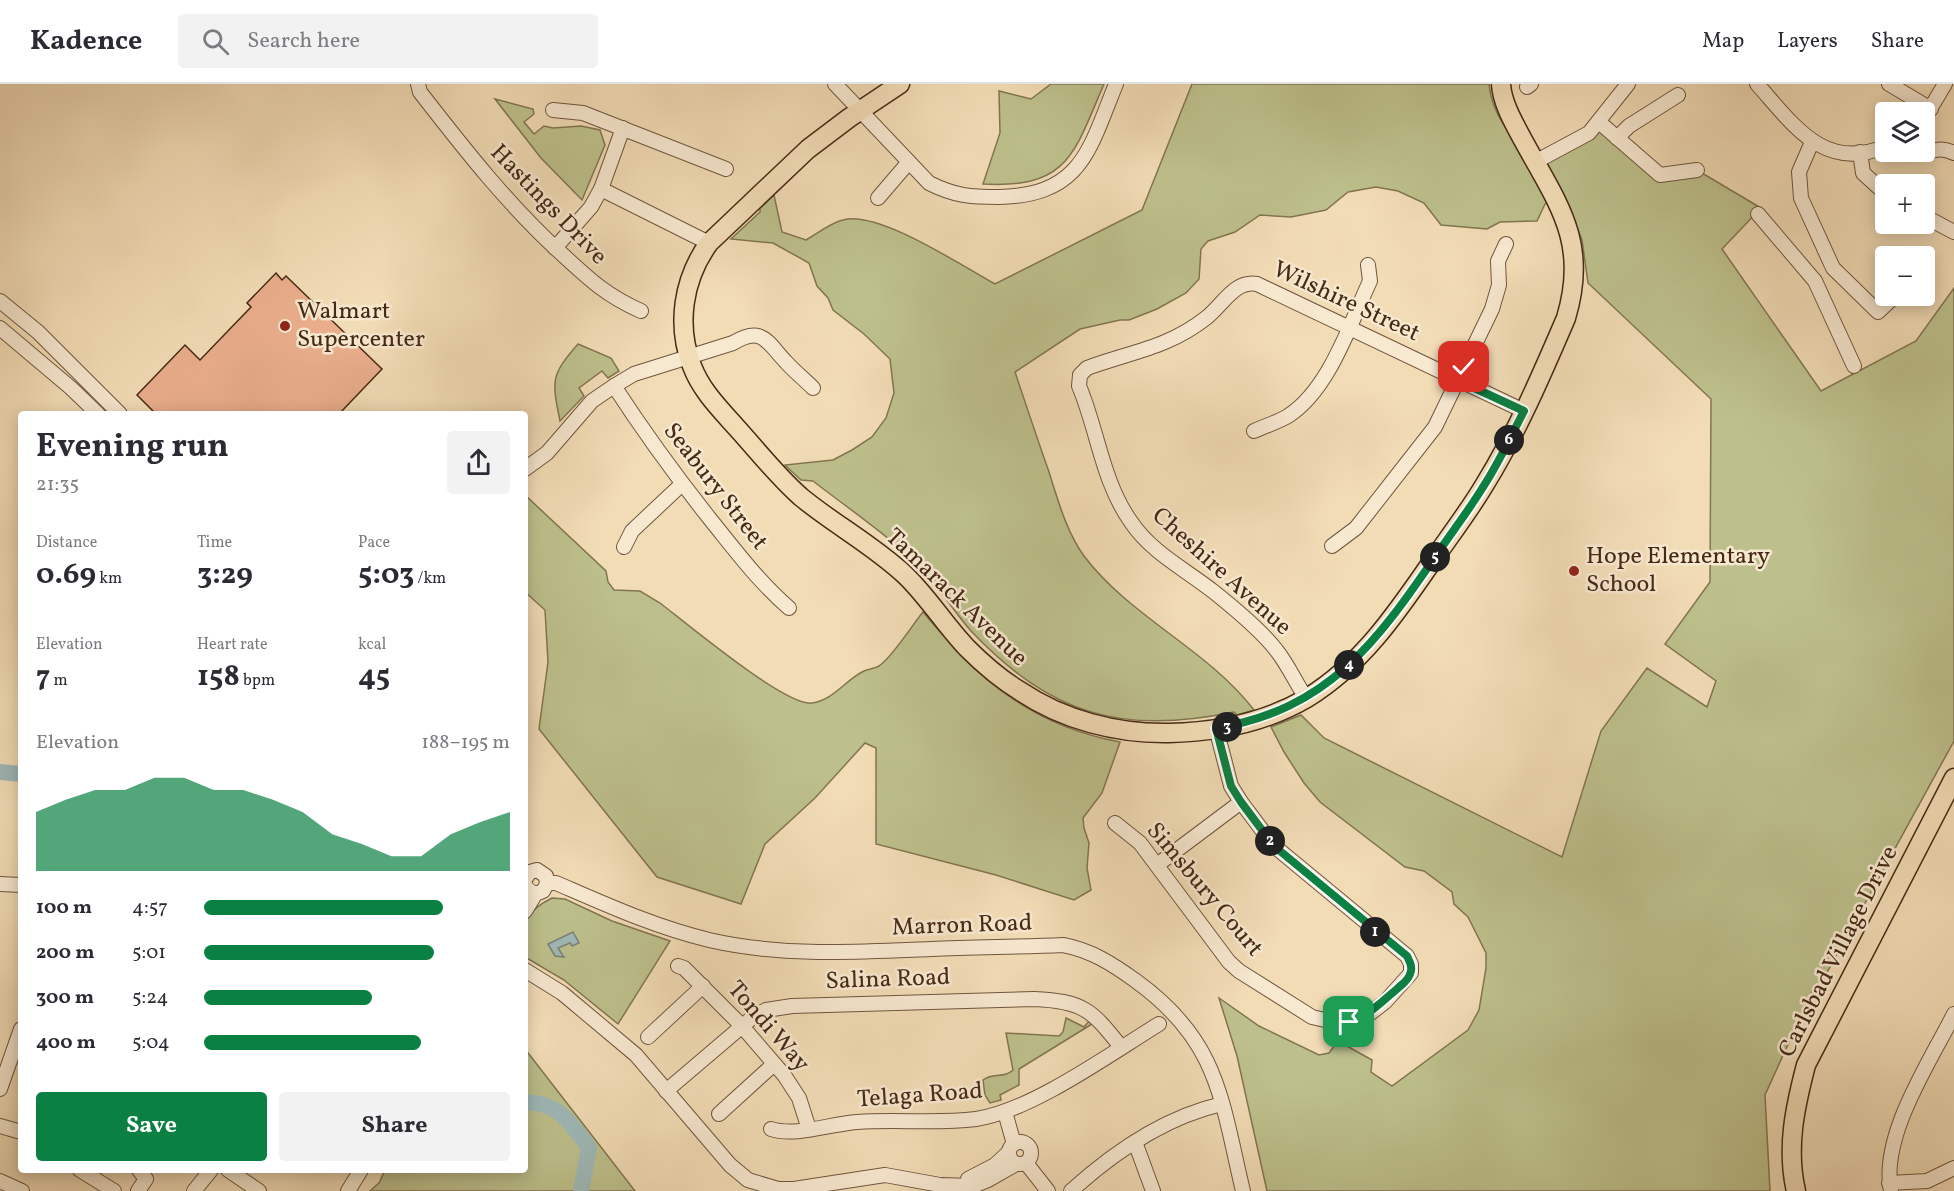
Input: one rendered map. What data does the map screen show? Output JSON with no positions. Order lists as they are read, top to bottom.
{
  "streets": {
    "main road": ["Tamarack Avenue", "Carlsbad Village Drive"],
    "street": [
      "Hastings Drive",
      "Wilshire Street",
      "Seabury Street",
      "Cheshire Avenue",
      "Simsbury Court",
      "Marron Road",
      "Salina Road",
      "Tondi Way",
      "Telaga Road"
    ]
  },
  "crossings": [
    ["Wilshire Street", "Cheshire Avenue"],
    ["Wilshire Street", "Tamarack Avenue"],
    ["Cheshire Avenue", "Tamarack Avenue"],
    ["Tamarack Avenue", "Simsbury Court"],
    ["Salina Road", "Tondi Way"],
    ["Salina Road", "Telaga Road"],
    ["Tondi Way", "Telaga Road"]
  ],
  "places": ["Walmart Supercenter", "Hope Elementary School"],
  "page": {
    "header": "Kadence",
    "search": "Search here",
    "nav": ["Map", "Layers", "Share"],
    "map_buttons": ["+", "−"],
    "heading": ["Evening run", "21:35"],
    "pins": [
      "6",
      "5",
      "4",
      "3",
      "2",
      "1"
    ],
    "stats": [
      ["Distance", "0.69 km"],
      ["Time", "3:29"],
      ["Pace", "5:03 /km"],
      ["Elevation", "7 m"],
      ["Heart rate", "158 bpm"],
      ["kcal", "45"]
    ],
    "chart": ["Elevation", "188–195 m"],
    "list": [
      {
        "name": "100 m",
        "note": "4:57"
      },
      {
        "name": "200 m",
        "note": "5:01"
      },
      {
        "name": "300 m",
        "note": "5:24"
      },
      {
        "name": "400 m",
        "note": "5:04"
      }
    ],
    "buttons": ["Save", "Share"]
  }
}
